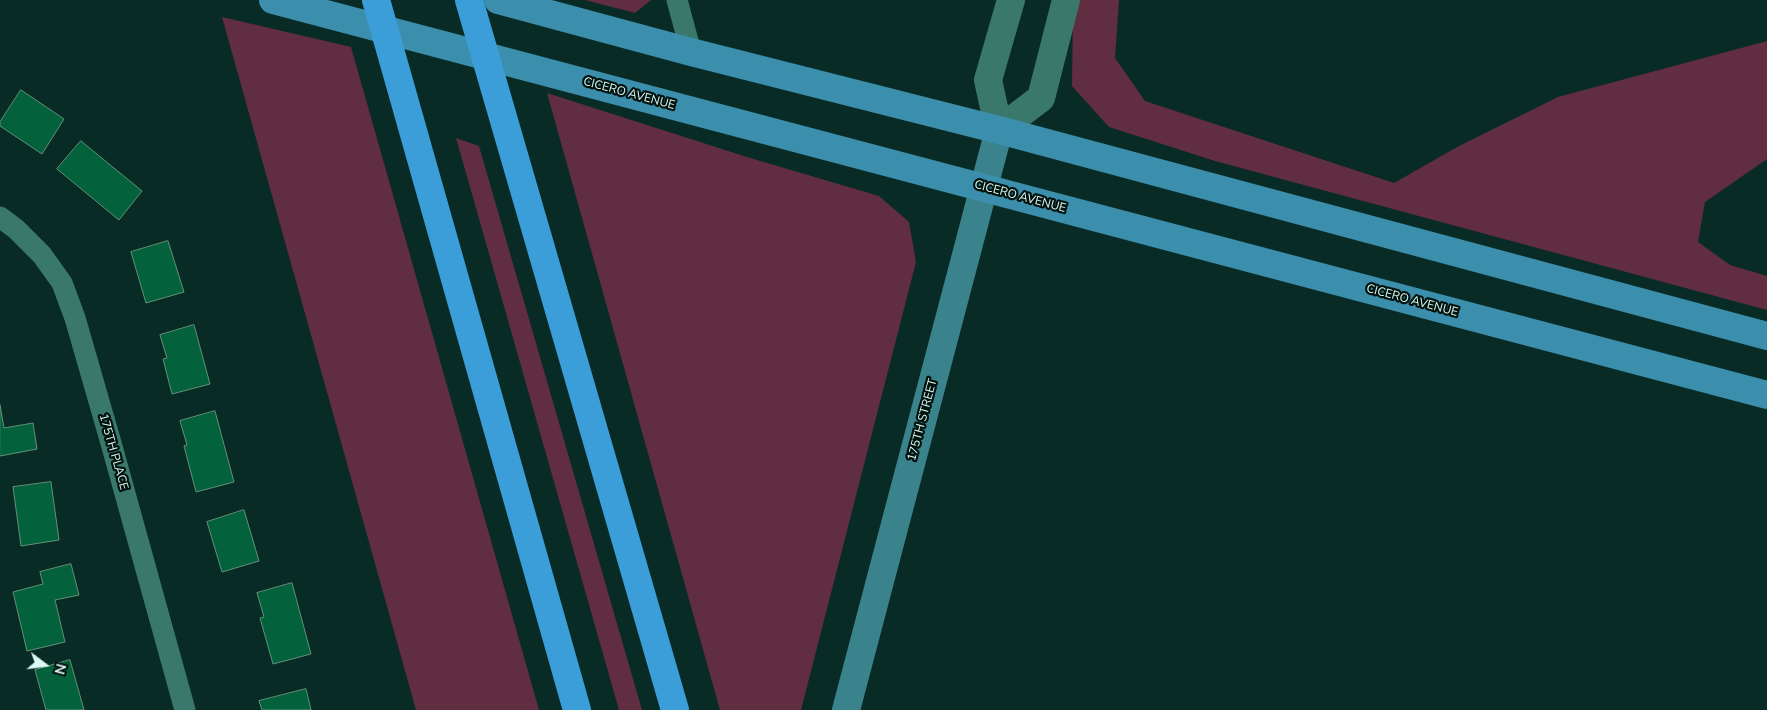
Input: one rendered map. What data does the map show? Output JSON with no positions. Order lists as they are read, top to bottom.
{
  "streets": {
    "main road": ["CICERO AVENUE", "175TH STREET"],
    "street": ["175TH PLACE"]
  },
  "crossings": [
    ["CICERO AVENUE", "175TH STREET"]
  ],
  "north": "right"
}
